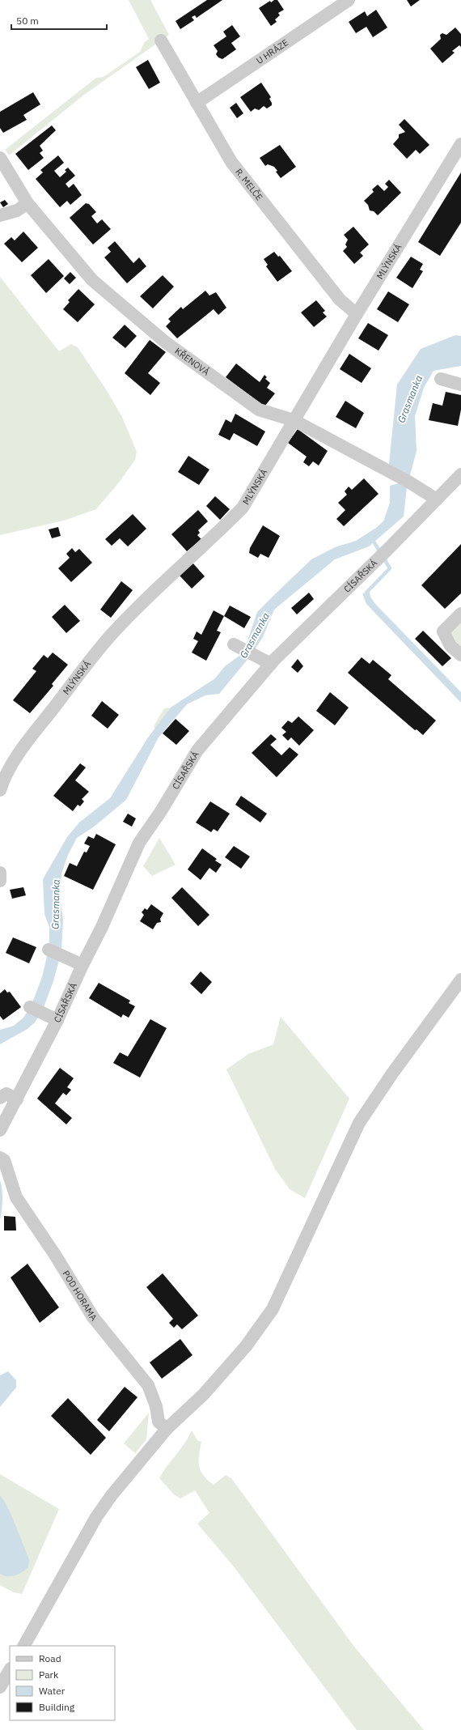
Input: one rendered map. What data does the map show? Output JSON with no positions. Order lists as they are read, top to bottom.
{
  "streets": {
    "street": [
      "U HRÁZE",
      "R. MELČE",
      "MLÝNSKÁ",
      "KŘENOVÁ",
      "CÍSAŘSKÁ",
      "POD HORAMA"
    ]
  },
  "crossings": [
    ["U HRÁZE", "R. MELČE"],
    ["R. MELČE", "MLÝNSKÁ"],
    ["MLÝNSKÁ", "KŘENOVÁ"],
    ["KŘENOVÁ", "CÍSAŘSKÁ"]
  ],
  "water": ["Grasmanka"],
  "legend": [
    "Road",
    "Park",
    "Water",
    "Building"
  ],
  "scale_bar": "50 m"
}
